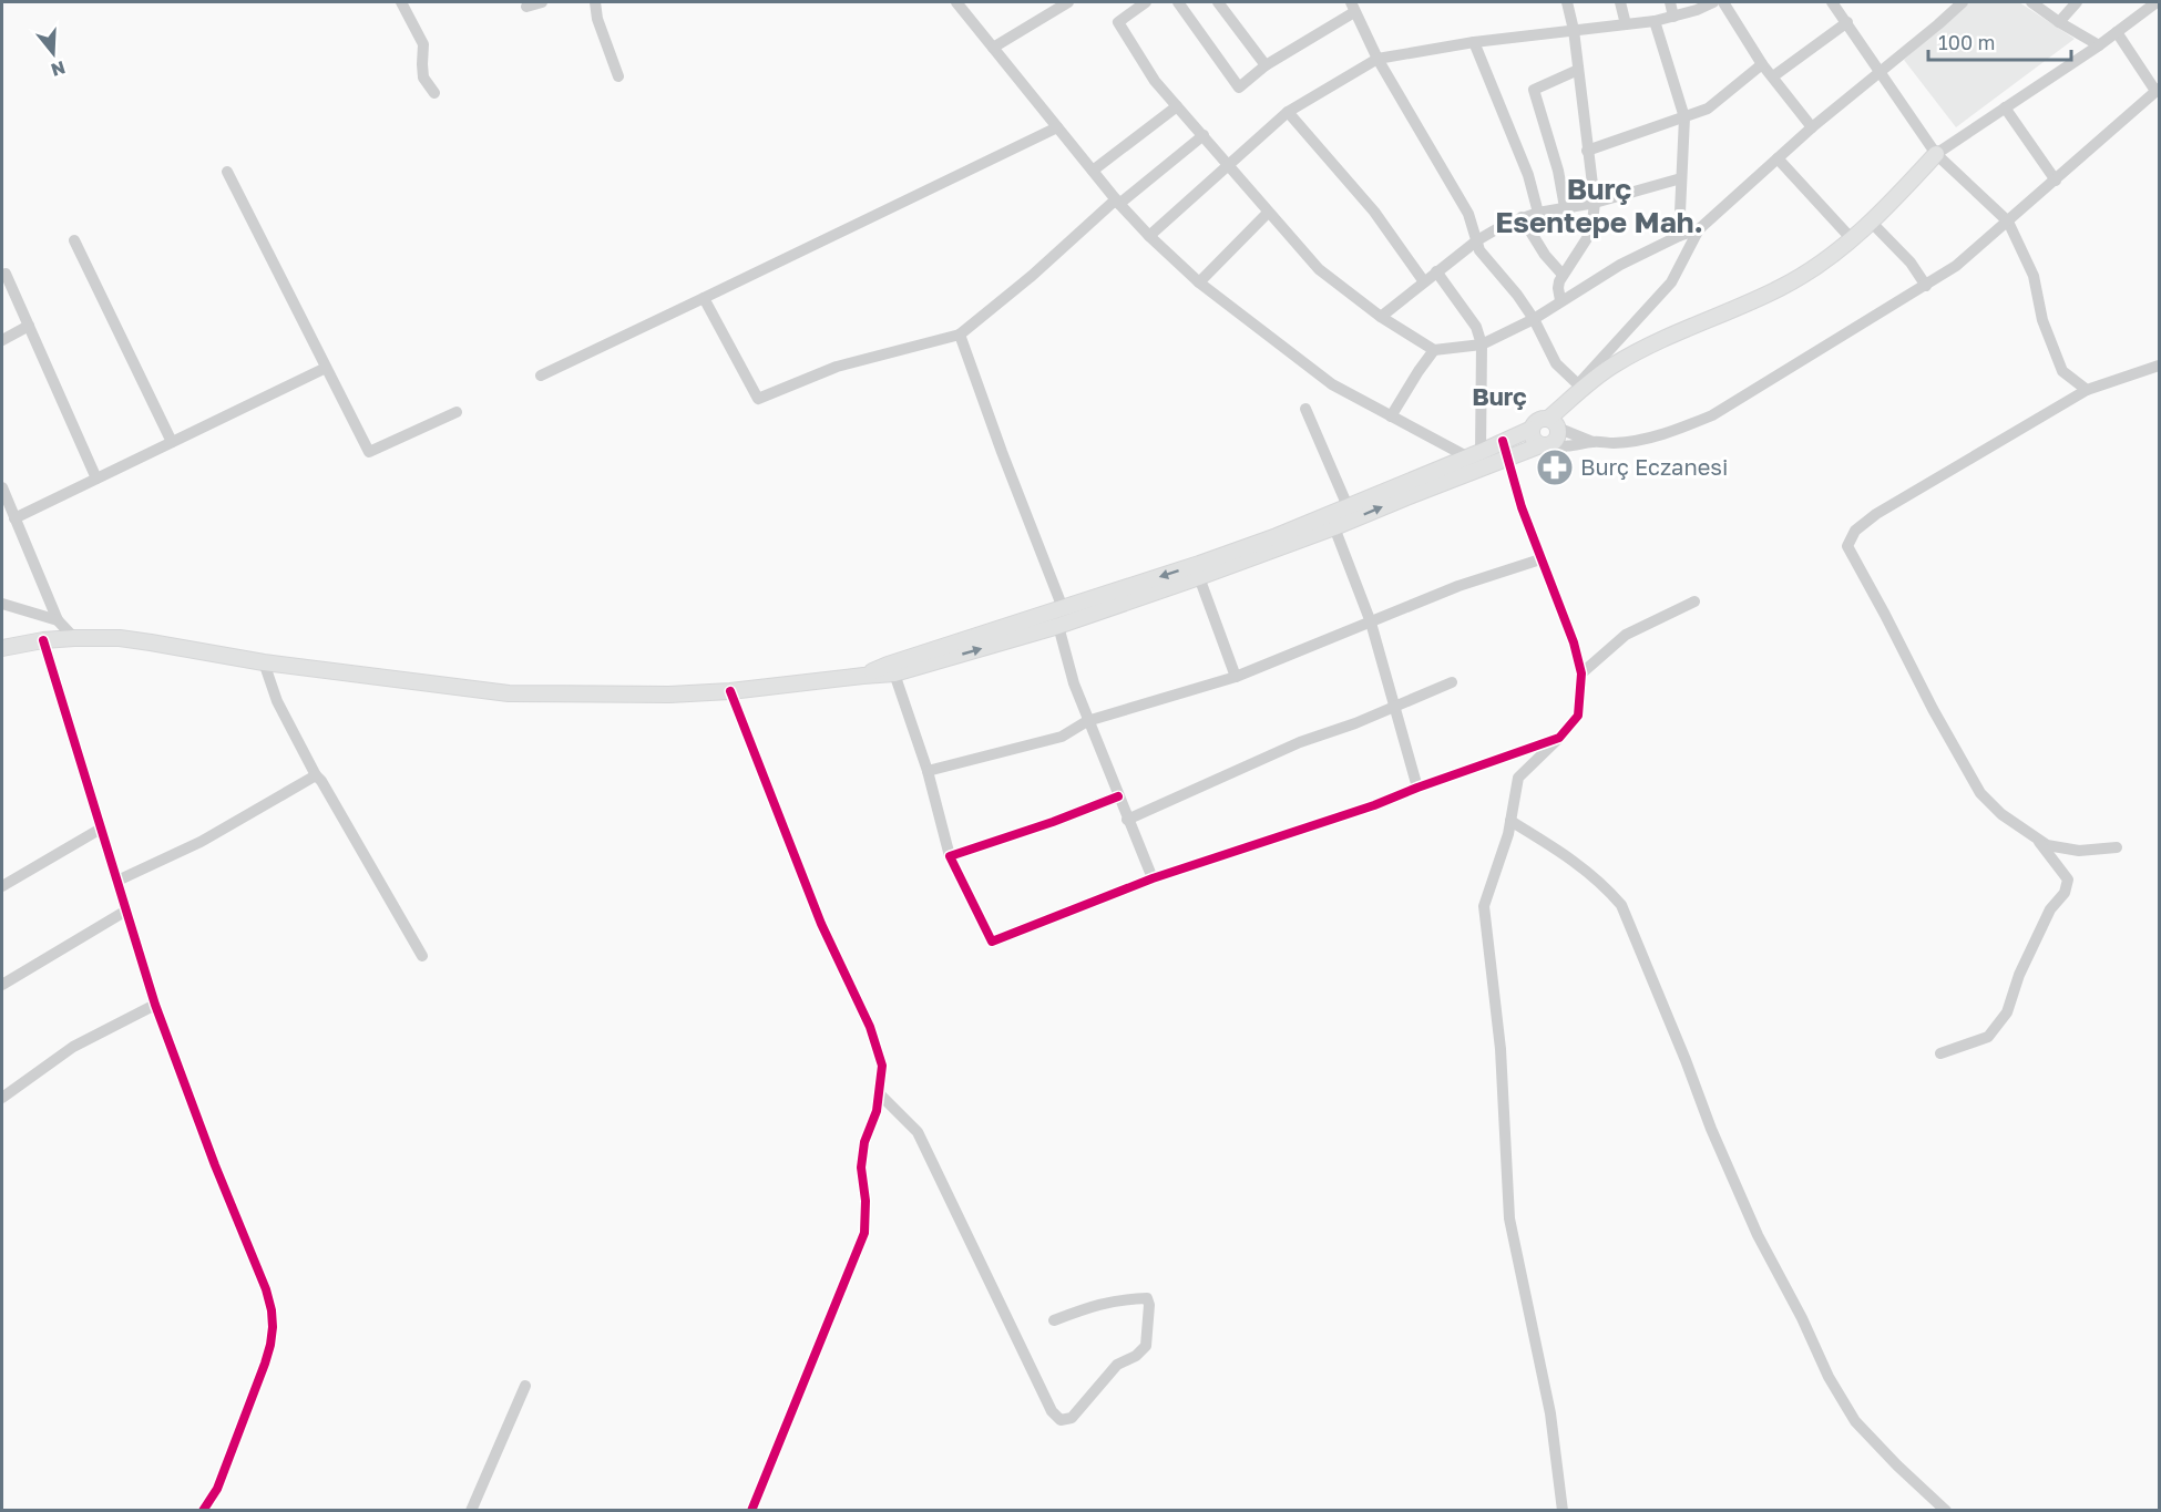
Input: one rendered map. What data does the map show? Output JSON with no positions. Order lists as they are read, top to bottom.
{
  "districts": ["Burç Esentepe Mah.", "Burç"],
  "places": {
    "pharmacy": ["Burç Eczanesi"]
  },
  "scale_bar": "100 m",
  "north": "bottom"
}
